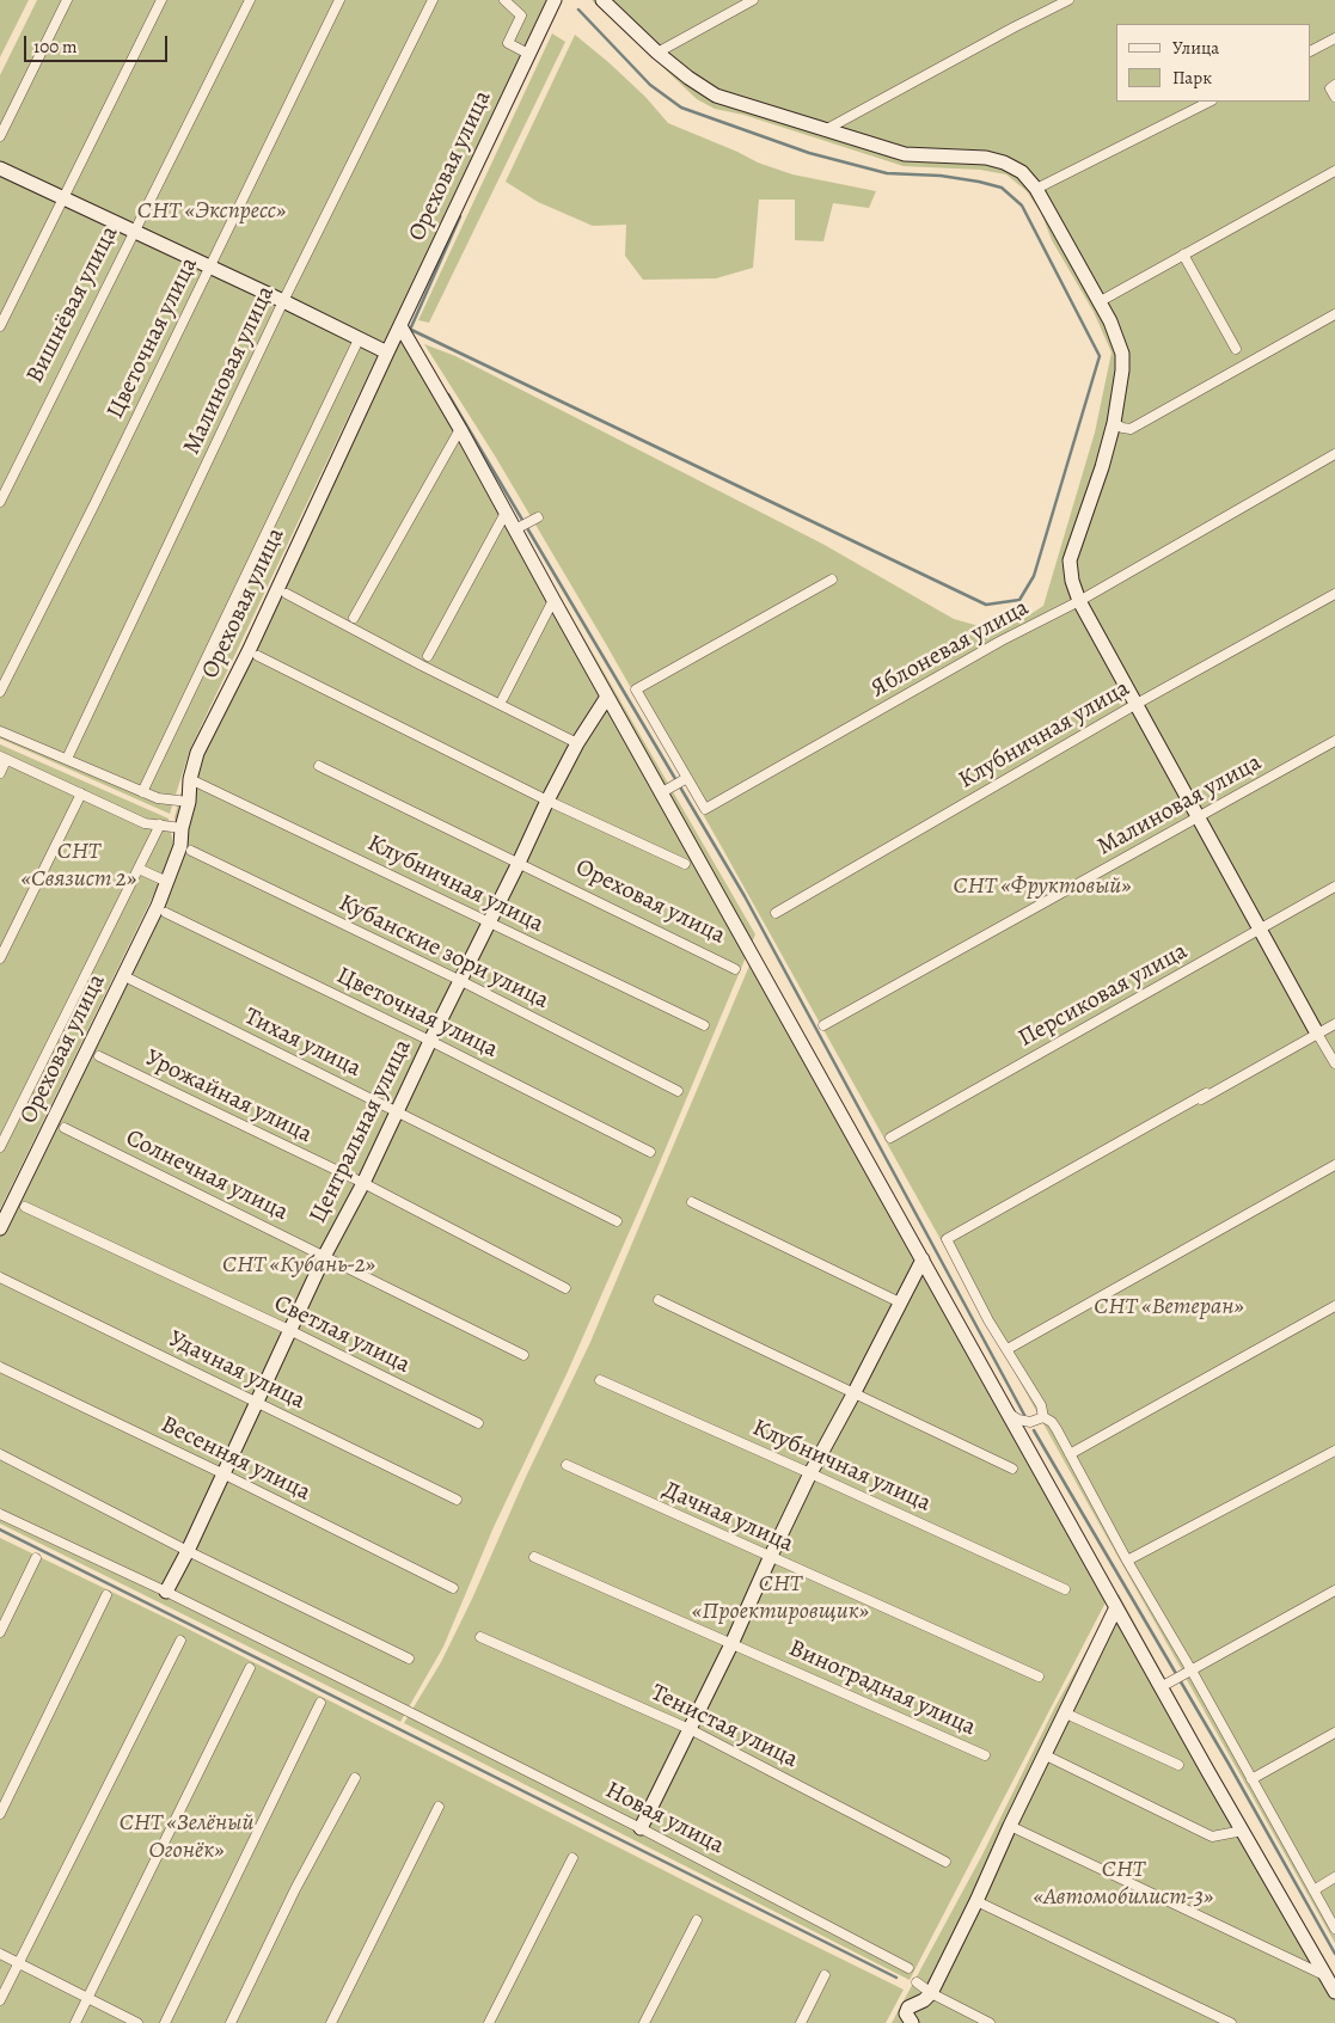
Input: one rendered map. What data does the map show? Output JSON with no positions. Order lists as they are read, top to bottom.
{
  "streets": {
    "street": [
      "Ореховая улица",
      "Вишнёвая улица",
      "Цветочная улица",
      "Малиновая улица",
      "Яблоневая улица",
      "Клубничная улица",
      "Кубанские зори улица",
      "Персиковая улица",
      "Тихая улица",
      "Урожайная улица",
      "Центральная улица",
      "Солнечная улица",
      "Светлая улица",
      "Удачная улица",
      "Весенняя улица",
      "Дачная улица",
      "Виноградная улица",
      "Тенистая улица",
      "Новая улица"
    ]
  },
  "crossings": [
    ["Ореховая улица", "Клубничная улица"],
    ["Ореховая улица", "Центральная улица"],
    ["Цветочная улица", "Центральная улица"],
    ["Клубничная улица", "Центральная улица"],
    ["Кубанские зори улица", "Центральная улица"],
    ["Тихая улица", "Центральная улица"],
    ["Урожайная улица", "Центральная улица"],
    ["Центральная улица", "Солнечная улица"],
    ["Центральная улица", "Светлая улица"],
    ["Центральная улица", "Удачная улица"],
    ["Центральная улица", "Весенняя улица"],
    ["Центральная улица", "Новая улица"]
  ],
  "parks": [
    "СНТ «Экспресс»",
    "СНТ «Связист 2»",
    "СНТ «Фруктовый»",
    "СНТ «Кубань-2»",
    "СНТ «Ветеран»",
    "СНТ «Проектировщик»",
    "СНТ «Зелёный Огонёк»",
    "СНТ «Автомобилист-3»"
  ],
  "legend": ["Улица", "Парк"],
  "scale_bar": "100 m"
}
